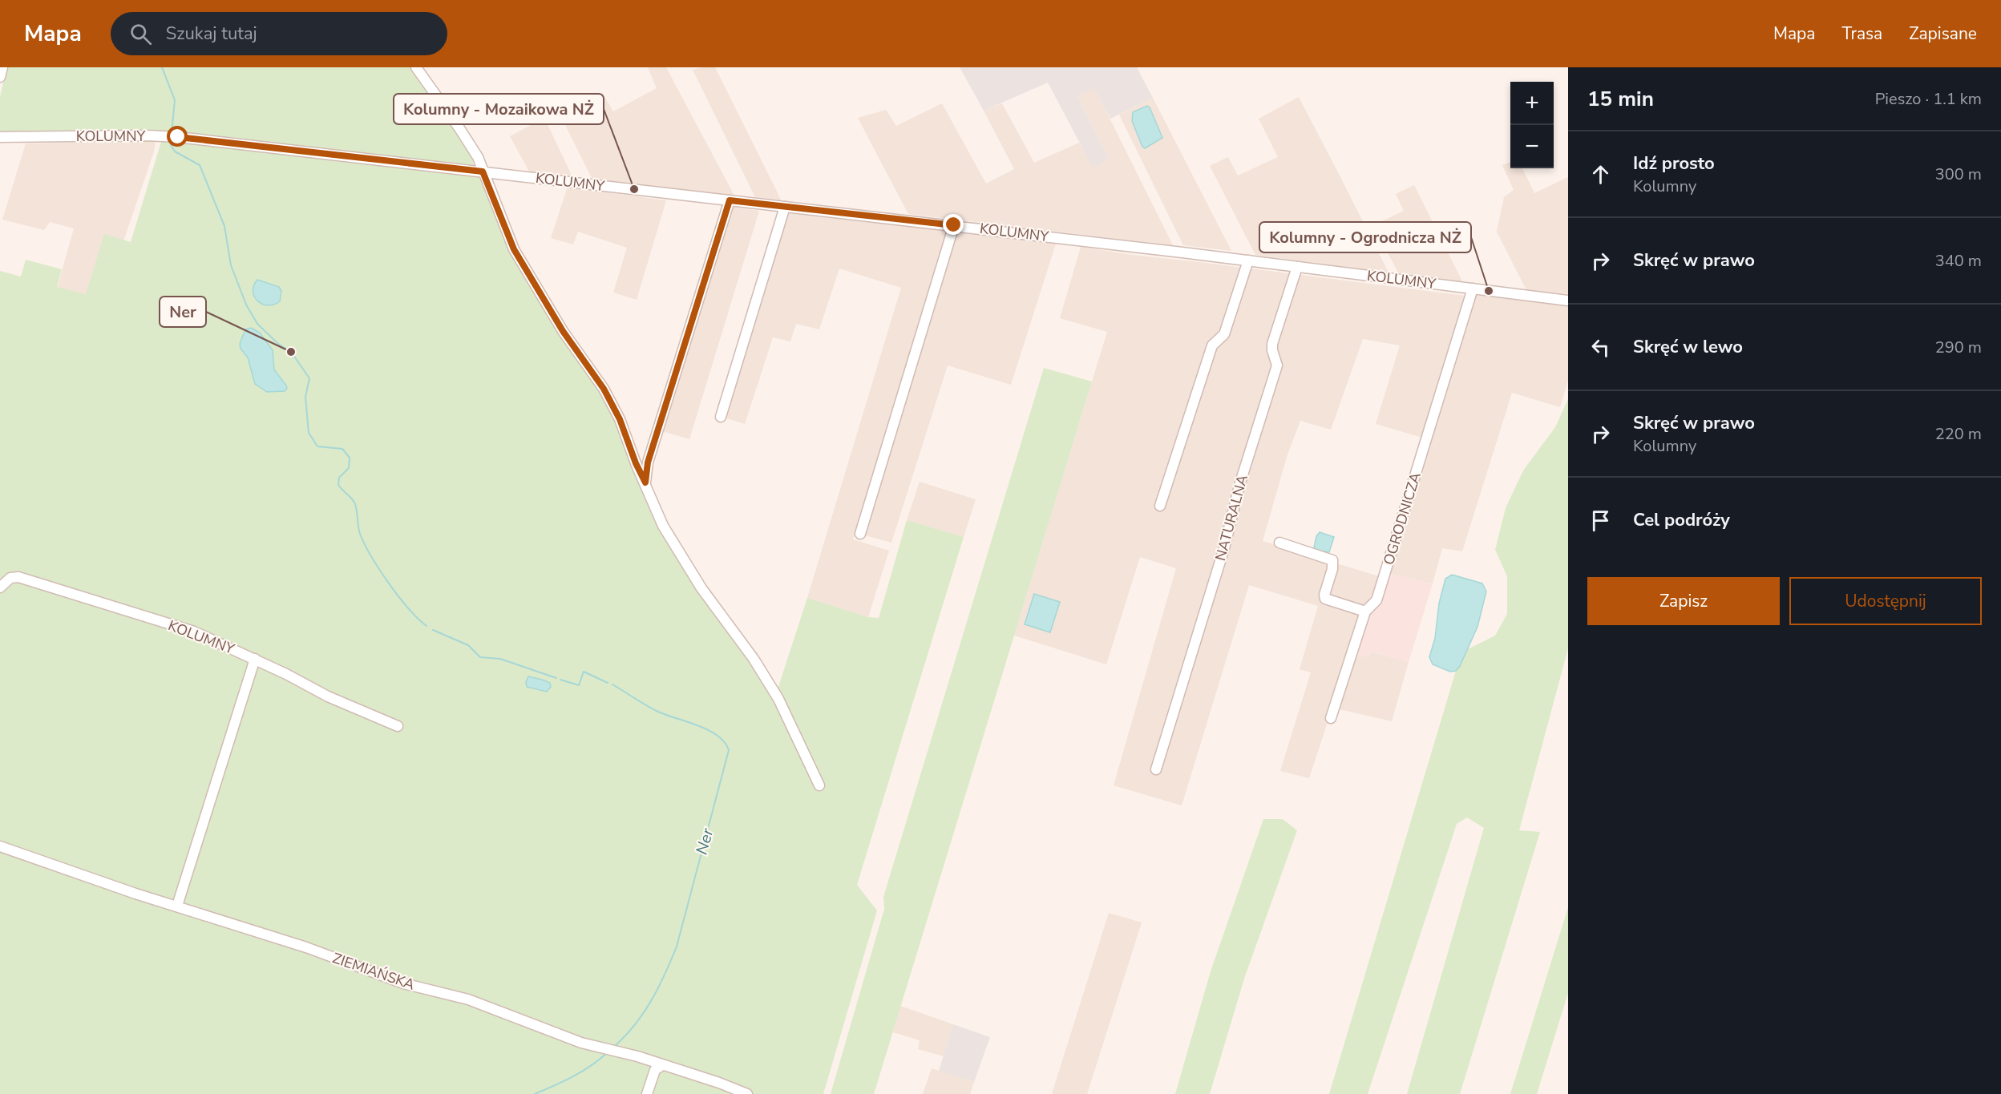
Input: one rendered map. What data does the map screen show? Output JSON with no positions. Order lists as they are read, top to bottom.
{
  "streets": {
    "street": [
      "KOLUMNY",
      "NATURALNA",
      "OGRODNICZA",
      "ZIEMIAŃSKA"
    ]
  },
  "crossings": [
    ["KOLUMNY", "NATURALNA"],
    ["KOLUMNY", "OGRODNICZA"]
  ],
  "water": ["Ner"],
  "places": ["Kolumny - Mozaikowa NŻ", "Kolumny - Ogrodnicza NŻ", "Ner"],
  "page": {
    "header": "Mapa",
    "search": "Szukaj tutaj",
    "nav": ["Mapa", "Trasa", "Zapisane"],
    "heading": ["15 min", "Pieszo · 1.1 km"],
    "map_buttons": ["+", "−"],
    "list": [
      ["Idź prosto", "Kolumny", "300 m"],
      ["Skręć w prawo", "340 m"],
      ["Skręć w lewo", "290 m"],
      ["Skręć w prawo", "Kolumny", "220 m"],
      "Cel podróży"
    ],
    "buttons": ["Zapisz", "Udostępnij"]
  }
}
